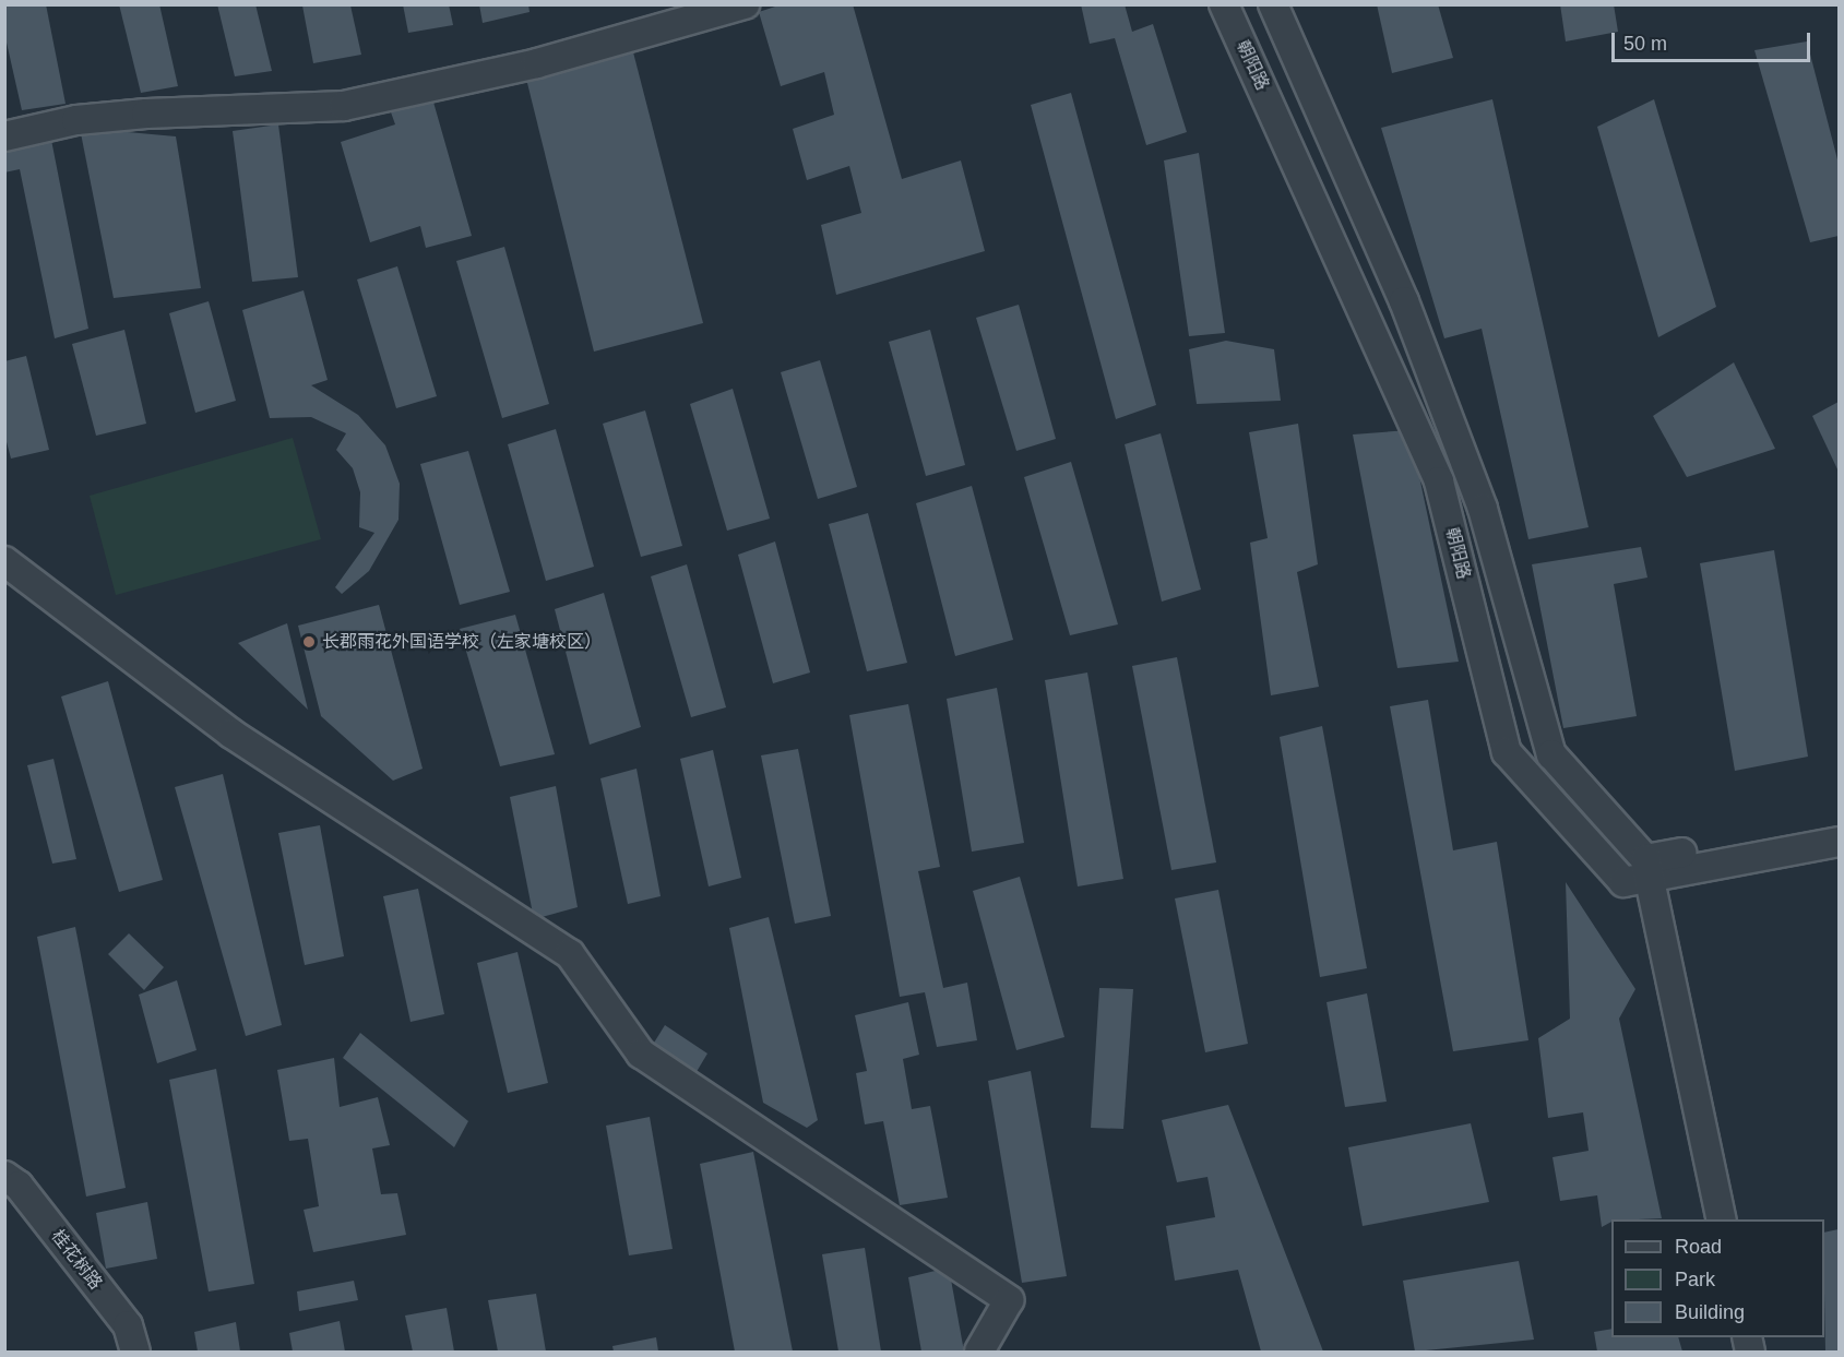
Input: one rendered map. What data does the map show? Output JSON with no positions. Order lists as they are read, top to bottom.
{
  "streets": {
    "street": ["朝阳路", "桂花树路"]
  },
  "places": ["长郡雨花外国语学校（左家塘校区）"],
  "legend": ["Road", "Park", "Building"],
  "scale_bar": "50 m"
}
